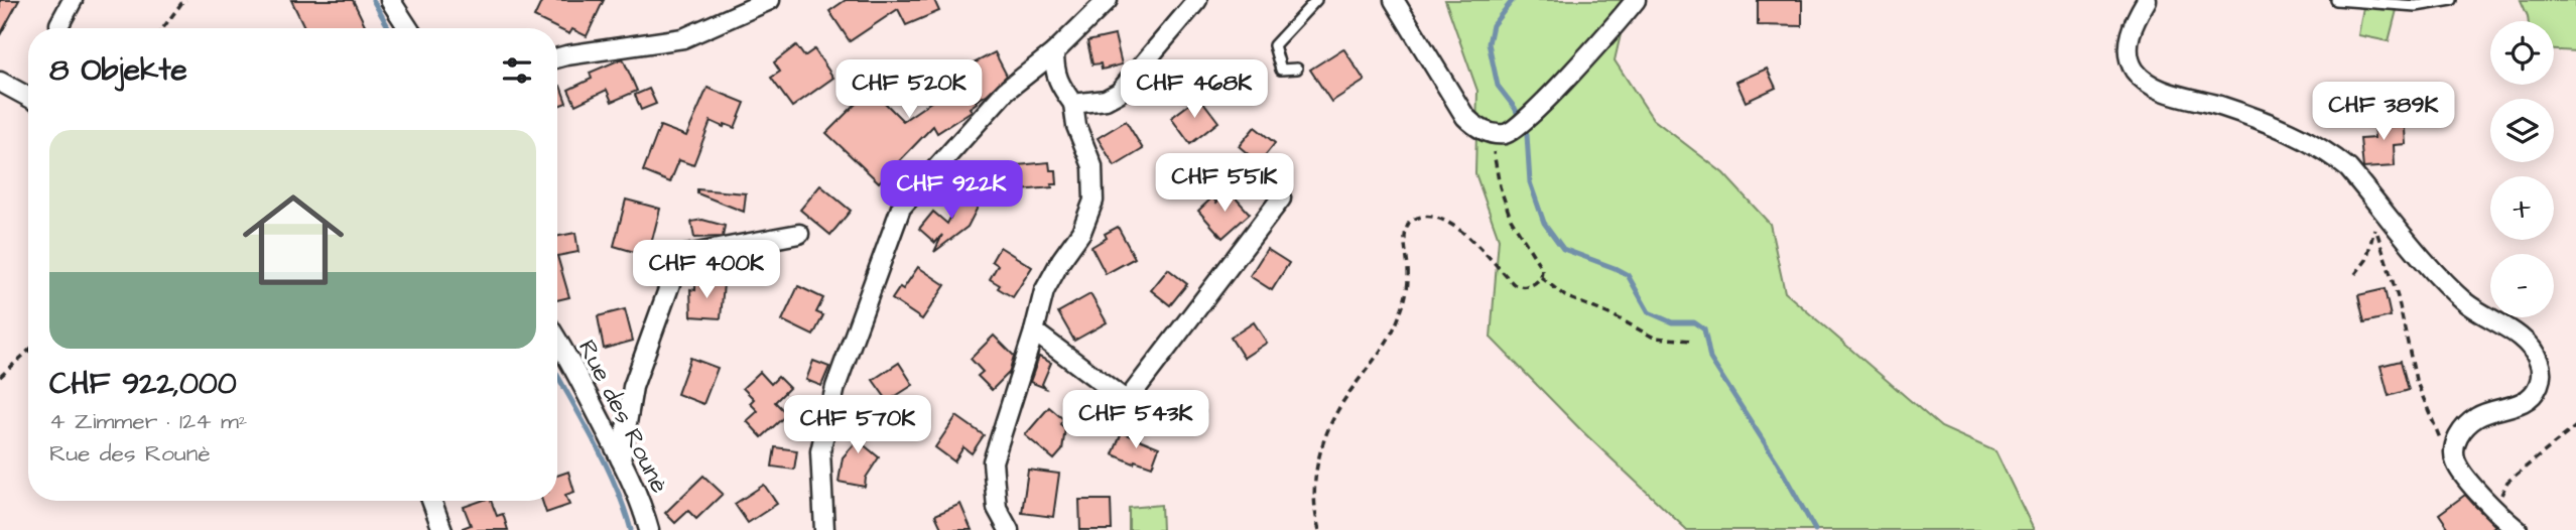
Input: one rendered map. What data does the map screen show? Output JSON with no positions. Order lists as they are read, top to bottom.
{
  "streets": {
    "street": ["Rue des Rounè"]
  },
  "page": {
    "map_buttons": ["+", "−"],
    "heading": "8 Objekte",
    "price": [
      "CHF 520K",
      "CHF 468K",
      "CHF 389K",
      "CHF 551K",
      "CHF 922K",
      "CHF 400K",
      "CHF 543K",
      "CHF 570K"
    ],
    "list": [
      {
        "name": "CHF 922,000",
        "note": "4 Zimmer · 124 m² · Rue des Rounè"
      }
    ]
  }
}
